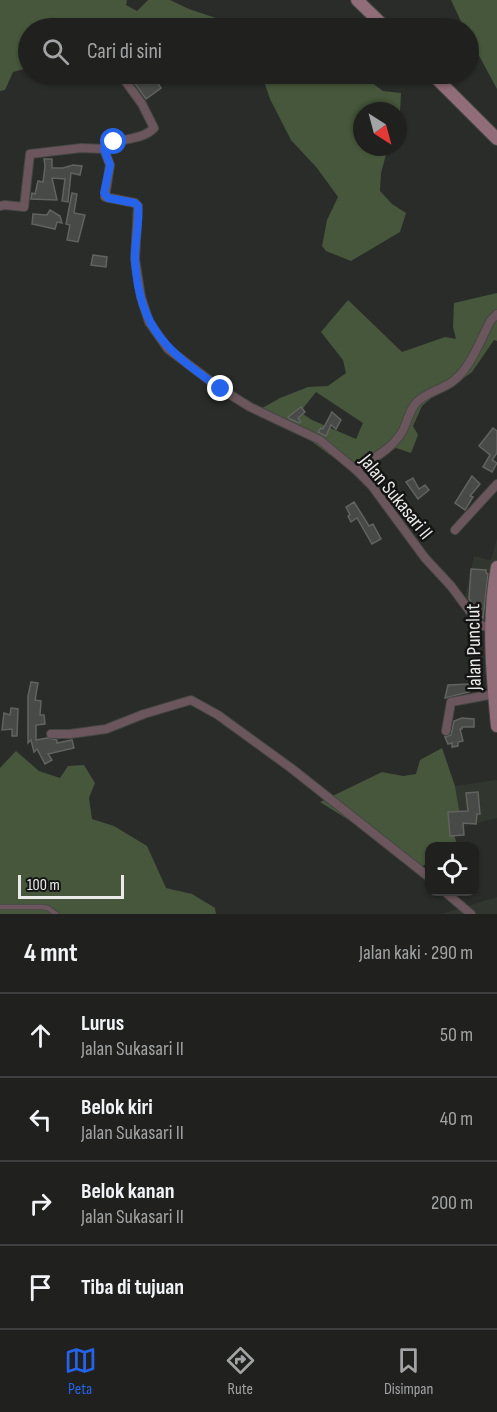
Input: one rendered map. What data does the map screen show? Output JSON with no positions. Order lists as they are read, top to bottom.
{
  "streets": {
    "main road": ["Jalan Punclut"],
    "street": ["Jalan Sukasari II"]
  },
  "crossings": [
    ["Jalan Sukasari II", "Jalan Punclut"]
  ],
  "scale_bar": "100 m",
  "north": "bottom right",
  "page": {
    "search": "Cari di sini",
    "scale": "100 m",
    "heading": ["4 mnt", "Jalan kaki · 290 m"],
    "list": [
      ["Lurus", "Jalan Sukasari II", "50 m"],
      ["Belok kiri", "Jalan Sukasari II", "40 m"],
      ["Belok kanan", "Jalan Sukasari II", "200 m"],
      "Tiba di tujuan"
    ],
    "nav": ["Peta", "Rute", "Disimpan"]
  }
}
